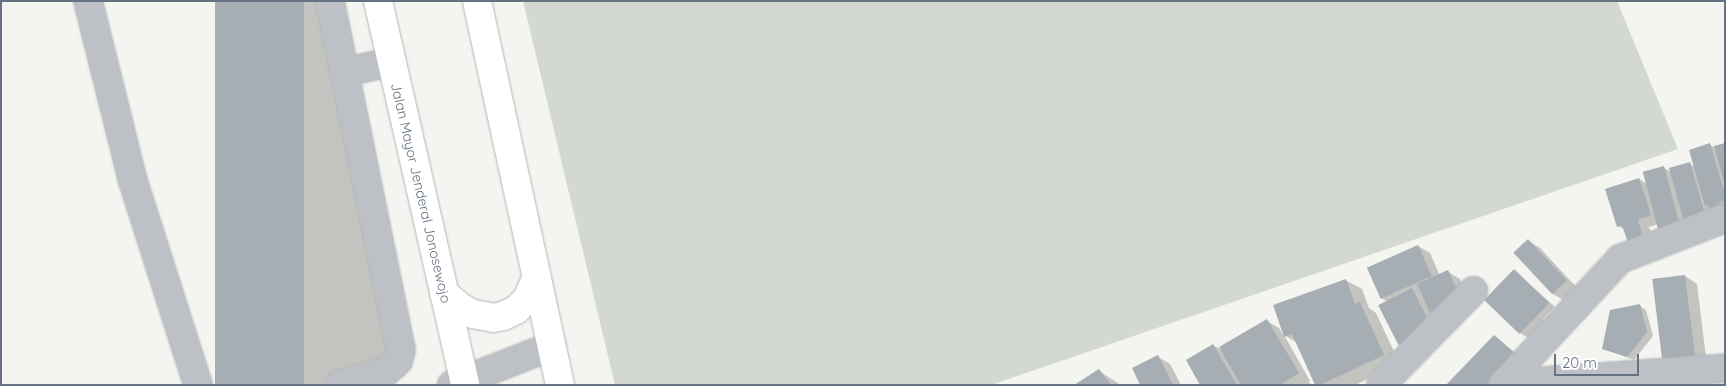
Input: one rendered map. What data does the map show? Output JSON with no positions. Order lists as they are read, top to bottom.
{
  "streets": {
    "main road": ["Jalan Mayor Jenderal Jonosewojo"]
  },
  "scale_bar": "20 m"
}
